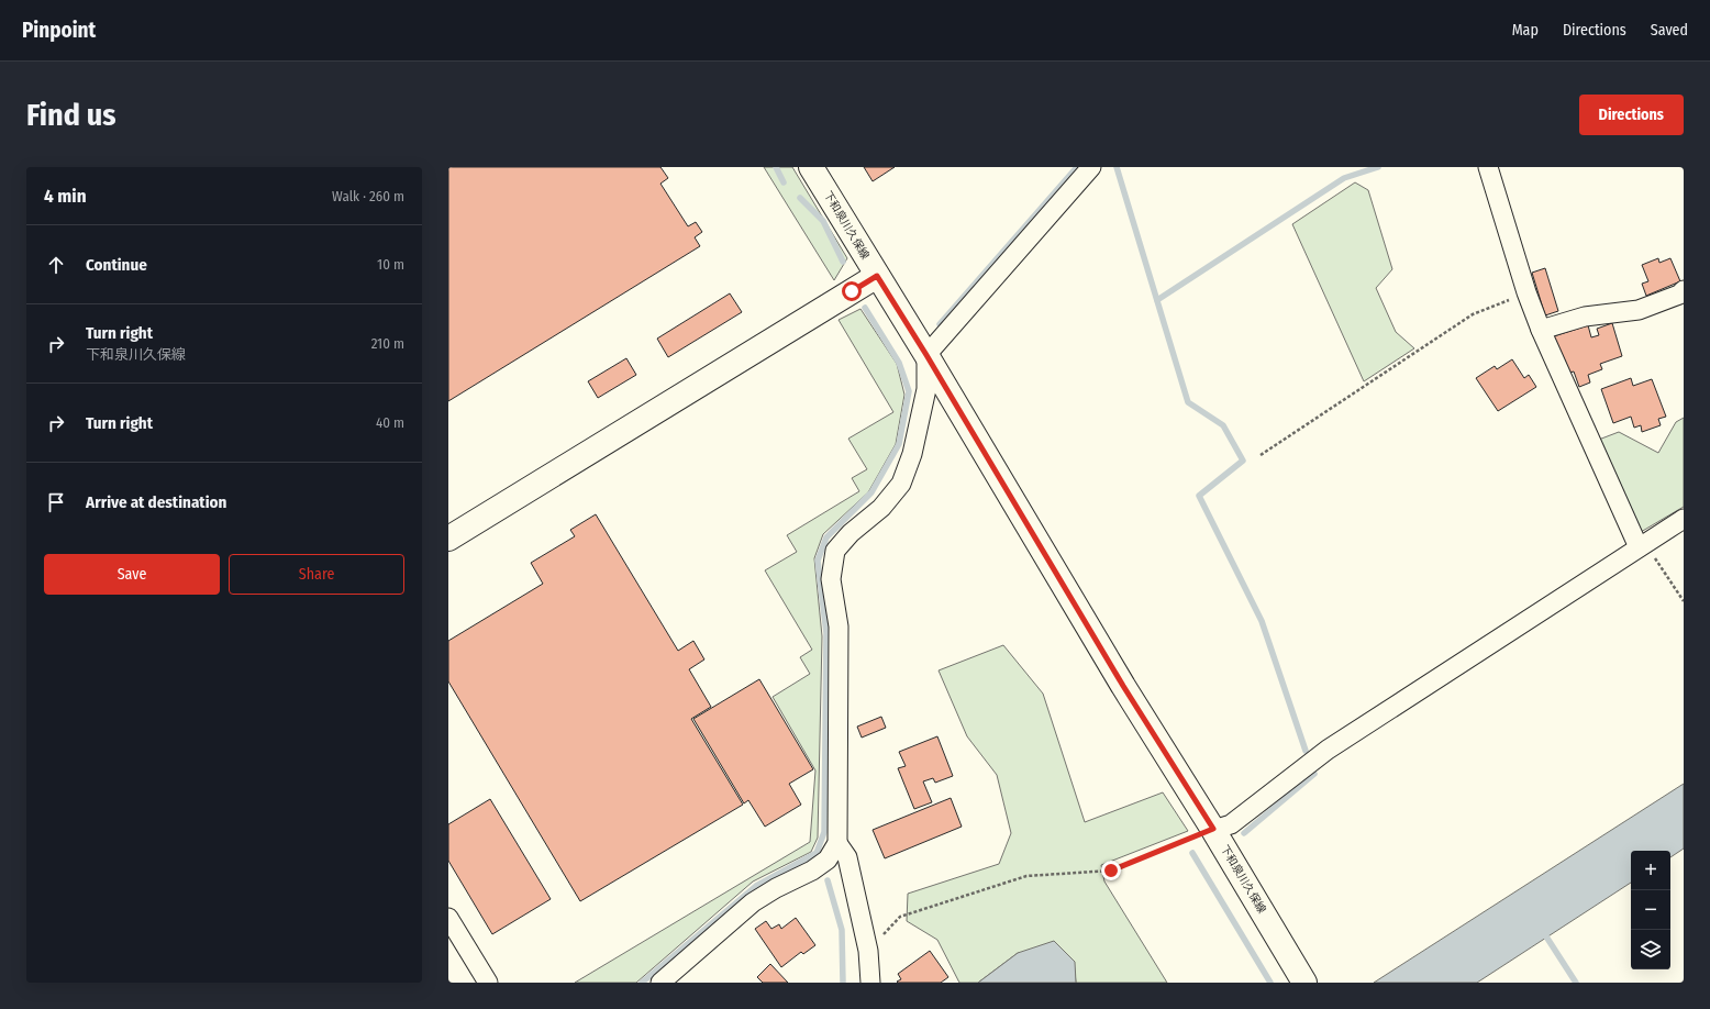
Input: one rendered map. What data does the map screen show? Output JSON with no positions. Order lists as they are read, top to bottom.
{
  "streets": {
    "street": ["下和泉川久保線"]
  },
  "page": {
    "header": "Pinpoint",
    "nav": ["Map", "Directions", "Saved"],
    "buttons": [
      "Directions",
      ["Save", "Share"]
    ],
    "title": "Find us",
    "heading": ["4 min", "Walk · 260 m"],
    "list": [
      ["Continue", "10 m"],
      ["Turn right", "下和泉川久保線", "210 m"],
      ["Turn right", "40 m"],
      "Arrive at destination"
    ],
    "map_buttons": ["+", "−"]
  }
}
